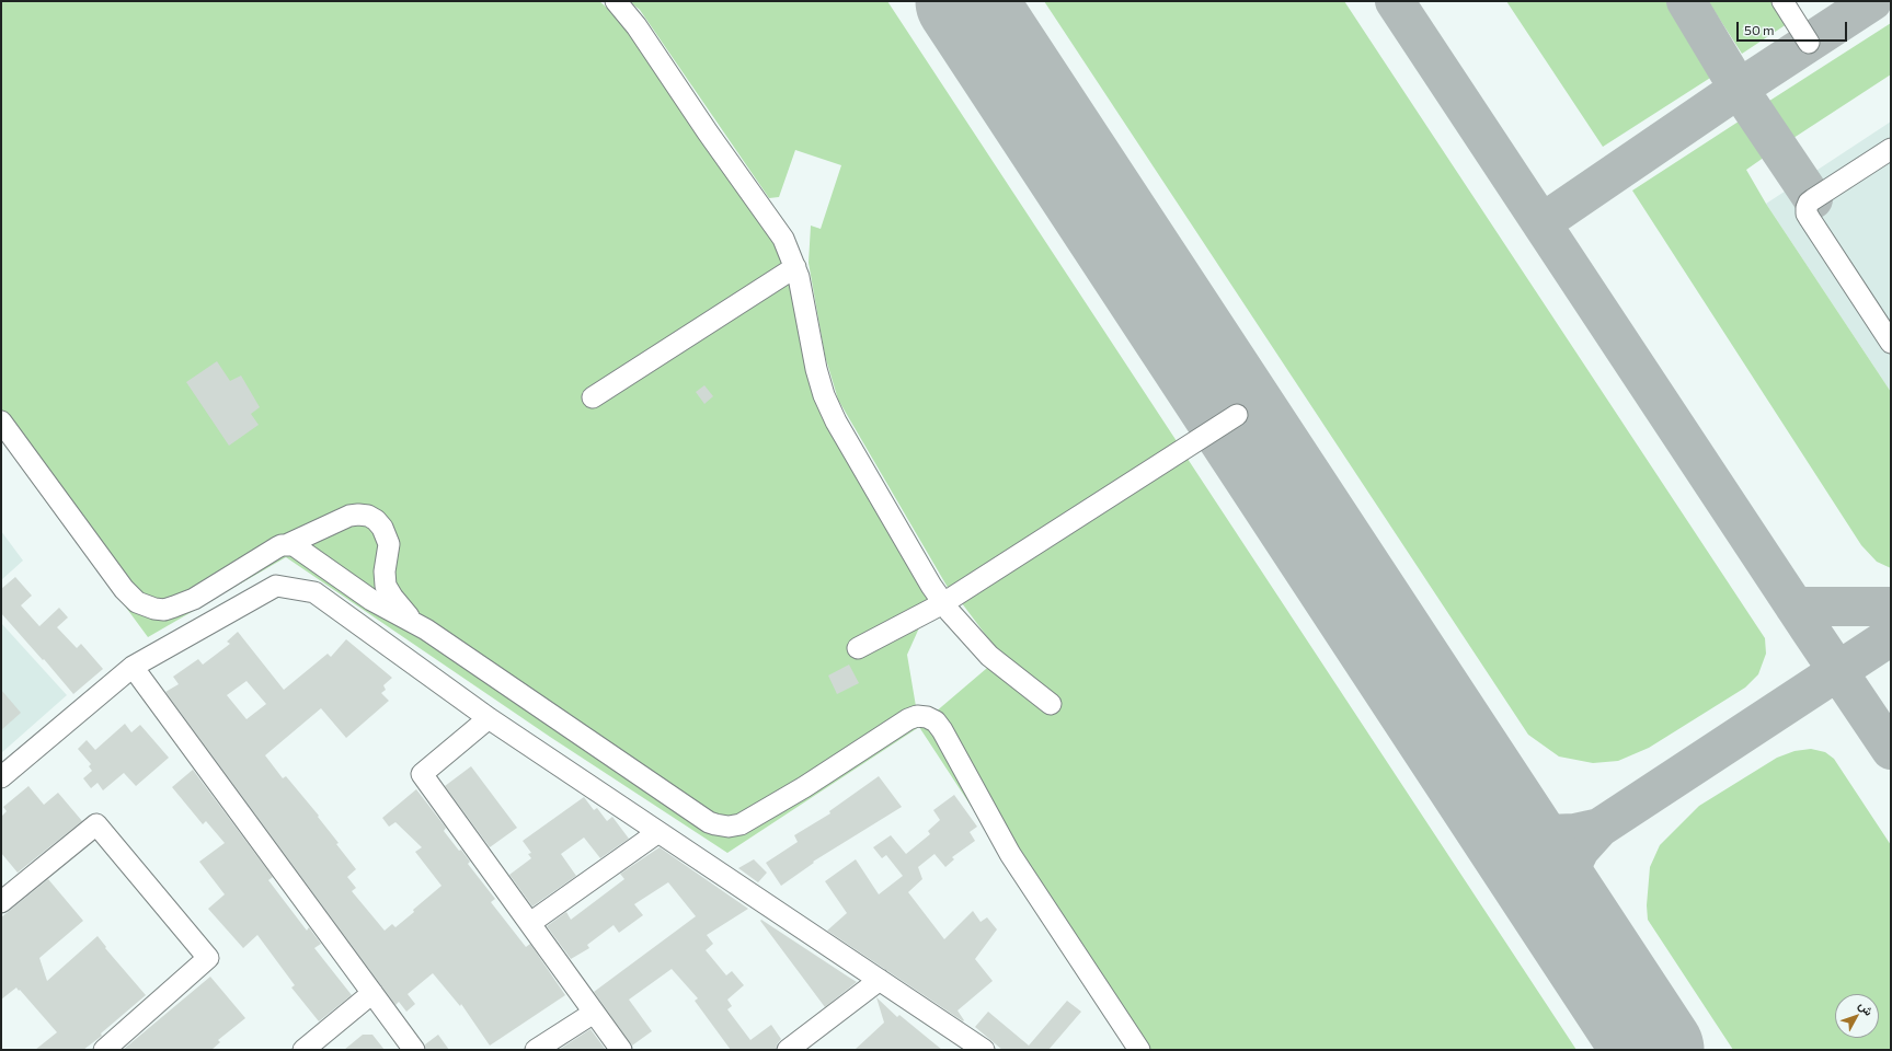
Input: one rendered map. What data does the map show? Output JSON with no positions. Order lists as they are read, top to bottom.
{
  "scale_bar": "50 m",
  "north": "top right"
}
